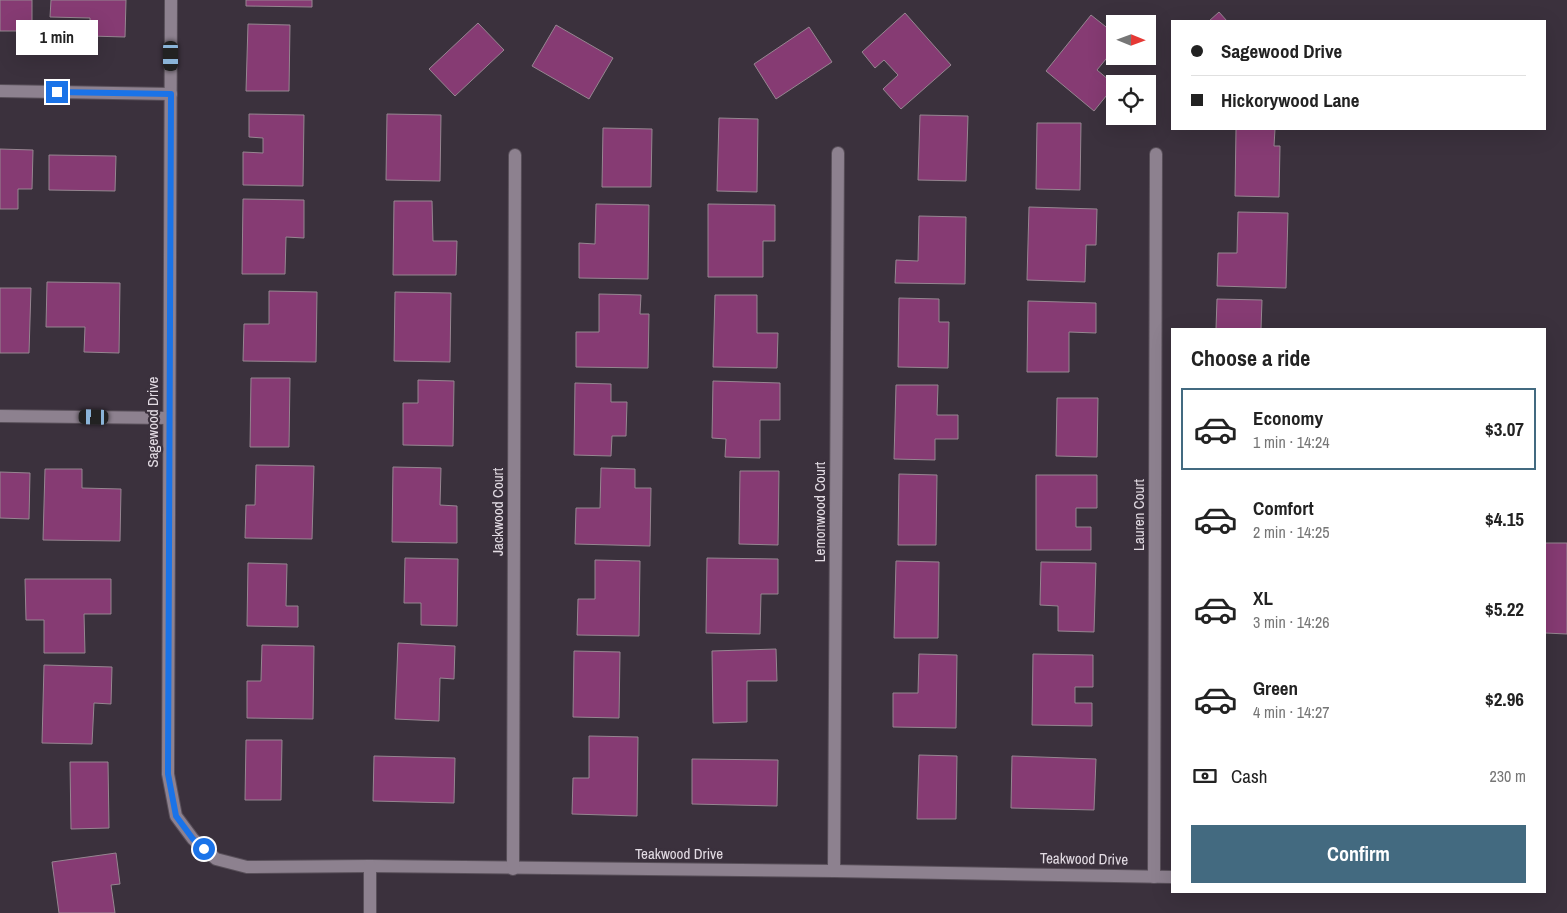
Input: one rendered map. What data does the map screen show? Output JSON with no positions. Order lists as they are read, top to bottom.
{
  "streets": {
    "street": [
      "Sagewood Drive",
      "Jackwood Court",
      "Lemonwood Court",
      "Lauren Court",
      "Teakwood Drive"
    ]
  },
  "crossings": [
    ["Sagewood Drive", "Teakwood Drive"],
    ["Jackwood Court", "Teakwood Drive"],
    ["Lemonwood Court", "Teakwood Drive"],
    ["Lauren Court", "Teakwood Drive"]
  ],
  "north": "right",
  "page": {
    "bubble": "1 min",
    "banner": ["Sagewood Drive", "Hickorywood Lane"],
    "heading": "Choose a ride",
    "list": [
      {
        "name": "Economy",
        "note": "1 min · 14:24",
        "value": "$3.07"
      },
      {
        "name": "Comfort",
        "note": "2 min · 14:25",
        "value": "$4.15"
      },
      {
        "name": "XL",
        "note": "3 min · 14:26",
        "value": "$5.22"
      },
      {
        "name": "Green",
        "note": "4 min · 14:27",
        "value": "$2.96"
      }
    ],
    "pay": ["Cash", "230 m"],
    "buttons": "Confirm"
  }
}
